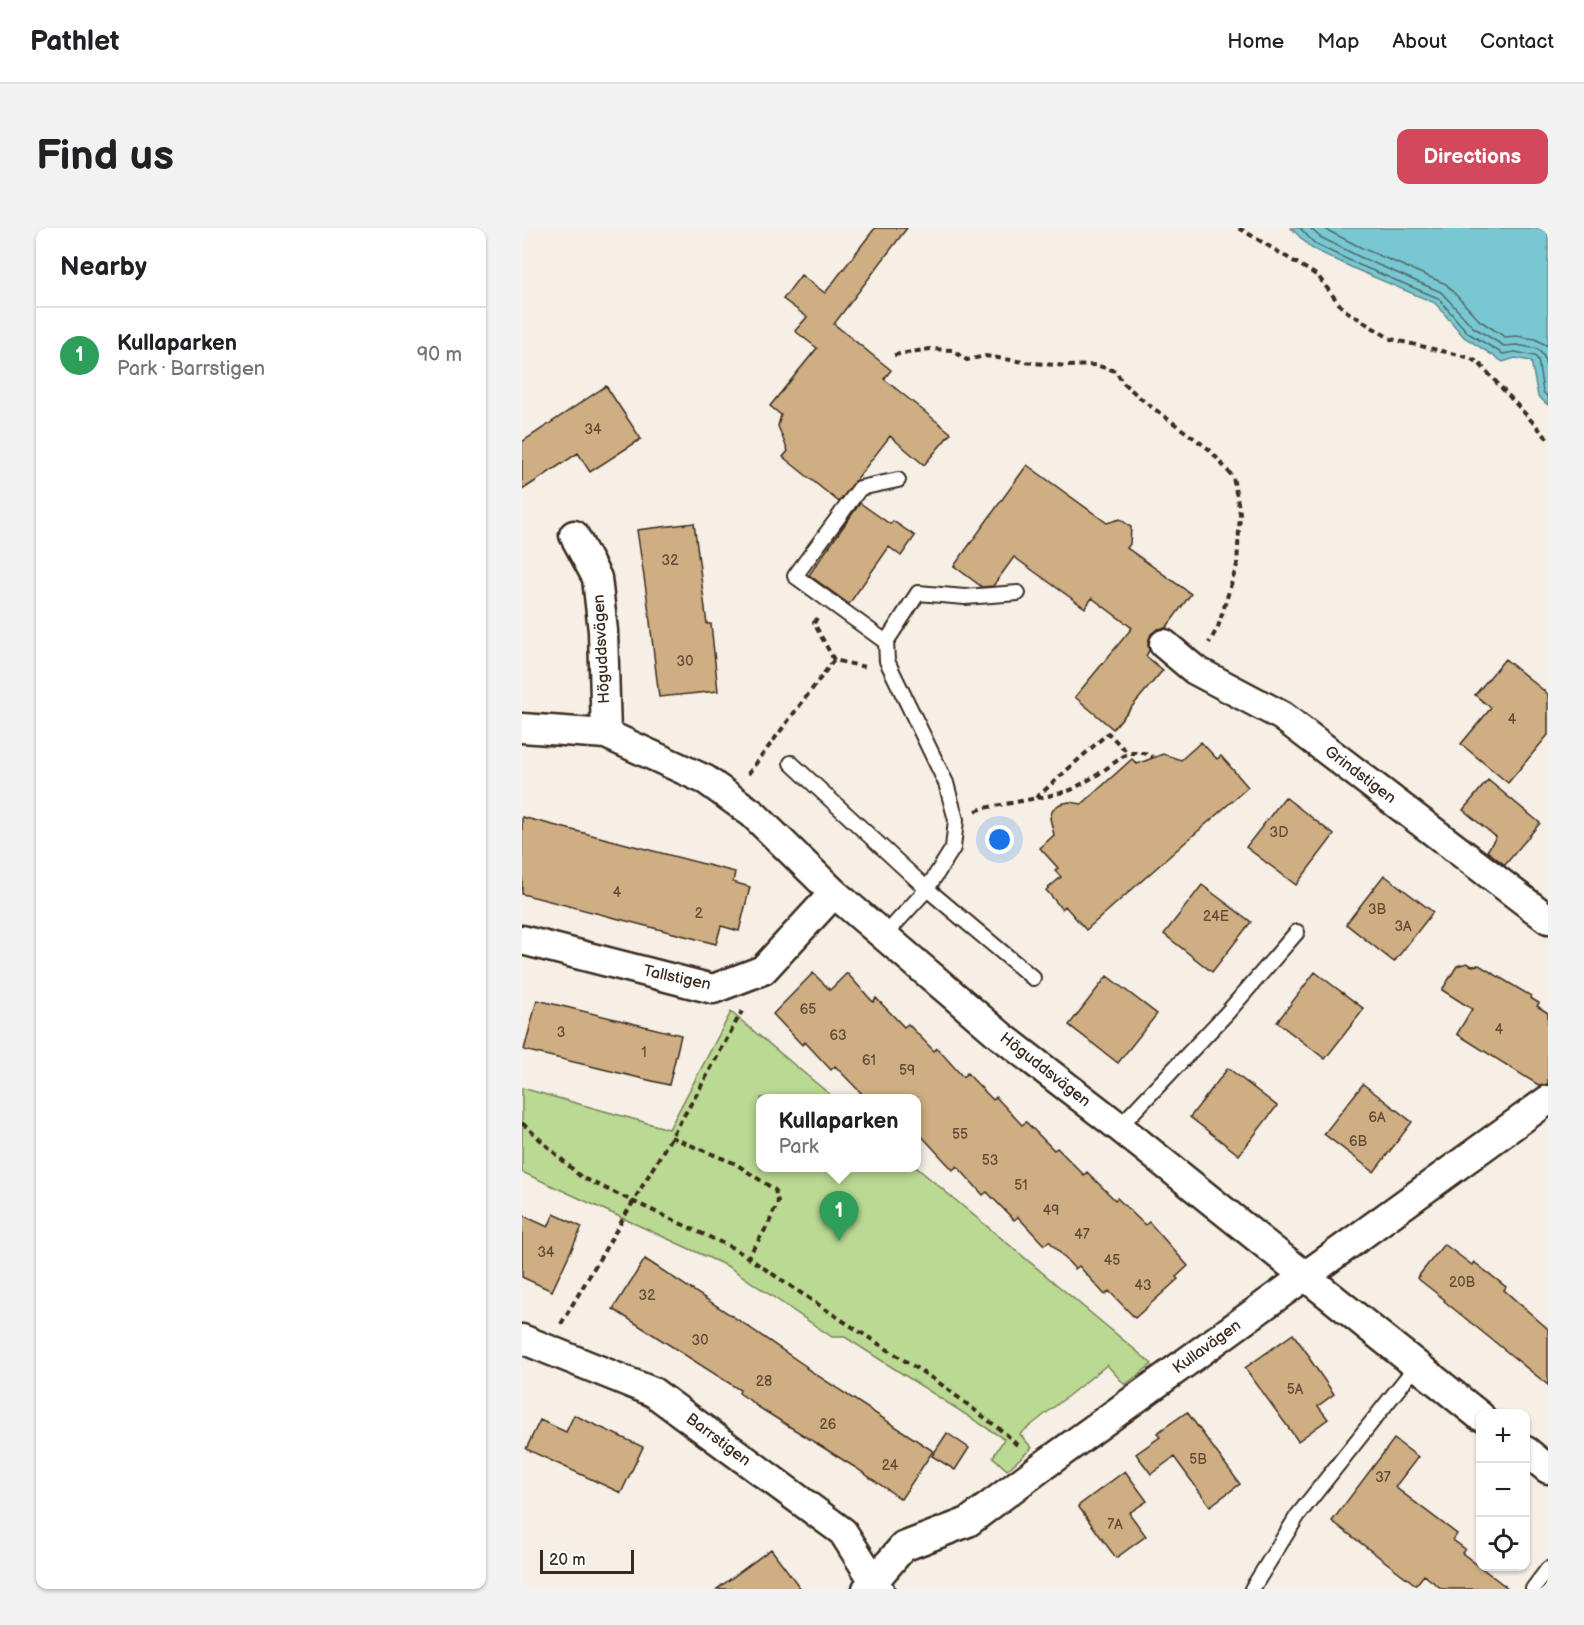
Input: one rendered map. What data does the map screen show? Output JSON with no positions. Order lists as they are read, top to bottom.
{
  "streets": {
    "street": [
      "Höguddsvägen",
      "Grindstigen",
      "Tallstigen",
      "Kullavägen",
      "Barrstigen"
    ]
  },
  "crossings": [
    ["Höguddsvägen", "Tallstigen"],
    ["Höguddsvägen", "Kullavägen"],
    ["Kullavägen", "Barrstigen"]
  ],
  "house_numbers": [
    "34",
    "32",
    "30",
    "4",
    "3D",
    "4",
    "3B",
    "2",
    "24E",
    "3A",
    "65",
    "4",
    "3",
    "63",
    "1",
    "61",
    "59",
    "6A",
    "55",
    "6B",
    "53",
    "51",
    "49",
    "47",
    "34",
    "45",
    "20B",
    "43",
    "32",
    "30",
    "28",
    "5A",
    "26",
    "5B",
    "24",
    "37",
    "7A"
  ],
  "scale_bar": "20 m",
  "page": {
    "header": "Pathlet",
    "nav": [
      "Home",
      "Map",
      "About",
      "Contact"
    ],
    "buttons": "Directions",
    "title": "Find us",
    "heading": "Nearby",
    "list": [
      {
        "mark": "1",
        "name": "Kullaparken",
        "note": "Park · Barrstigen",
        "value": "90 m"
      }
    ],
    "popup": ["Kullaparken", "Park"],
    "pins": "1",
    "map_buttons": ["+", "−"],
    "scale": "20 m"
  }
}
